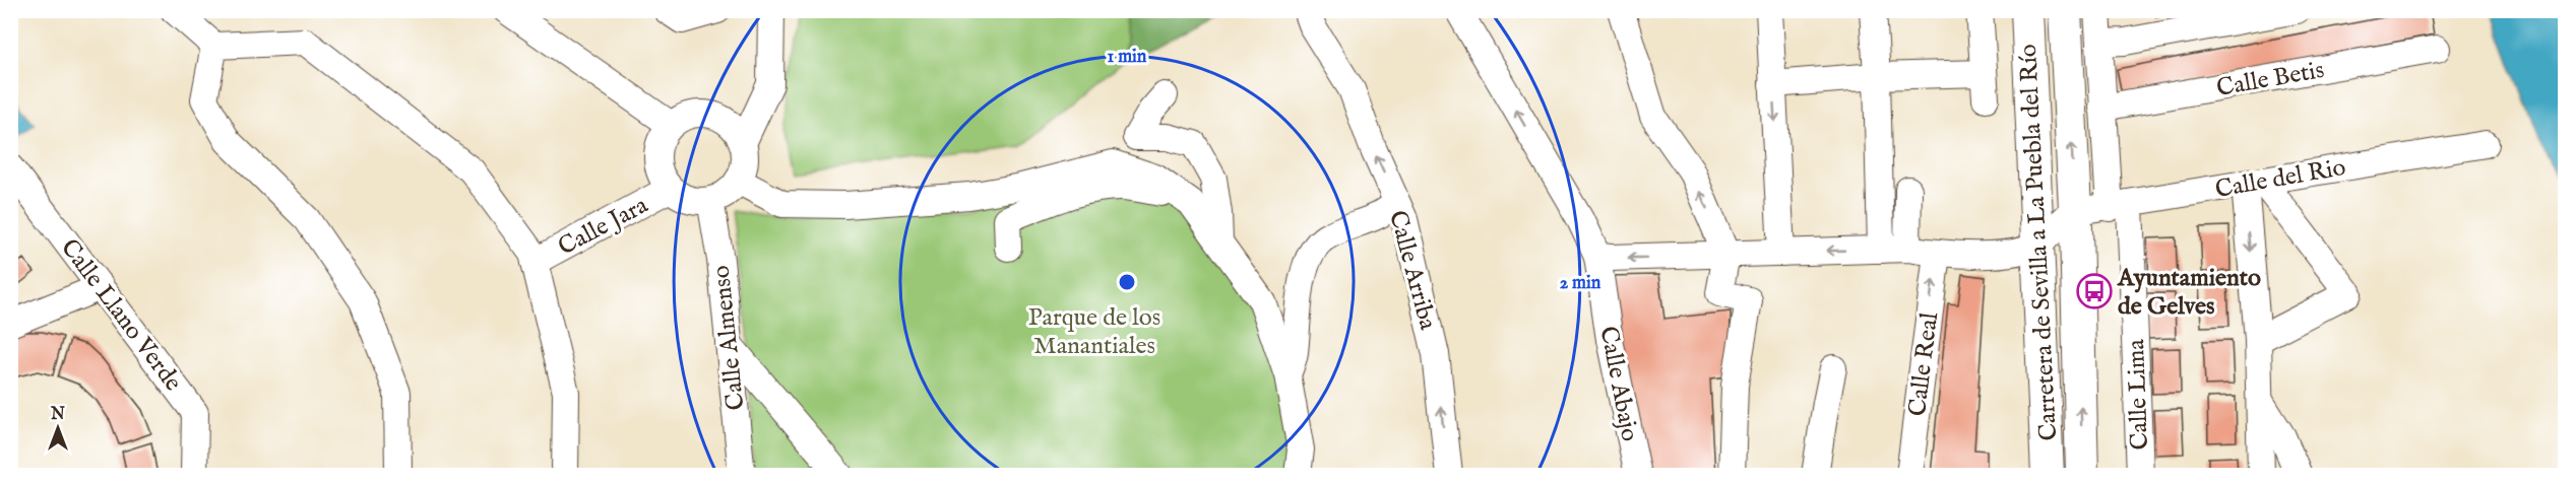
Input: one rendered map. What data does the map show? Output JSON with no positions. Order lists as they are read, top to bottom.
{
  "streets": {
    "main road": ["Carretera de Sevilla a La Puebla del Río"],
    "street": [
      "Calle Betis",
      "Calle del Rio",
      "Calle Jara",
      "Calle Arriba",
      "Calle Llano Verde",
      "Calle Almenso",
      "Calle Real",
      "Calle Abajo",
      "Calle Lima"
    ]
  },
  "crossings": [
    ["Calle Betis", "Calle Lima"],
    ["Calle del Rio", "Carretera de Sevilla a La Puebla del Río"],
    ["Calle del Rio", "Calle Lima"],
    ["Calle Jara", "Calle Almenso"]
  ],
  "parks": ["Parque de los Manantiales"],
  "places": {
    "bus stop": ["Ayuntamiento de Gelves"]
  },
  "north": "top",
  "rings": ["1 min", "2 min"]
}
